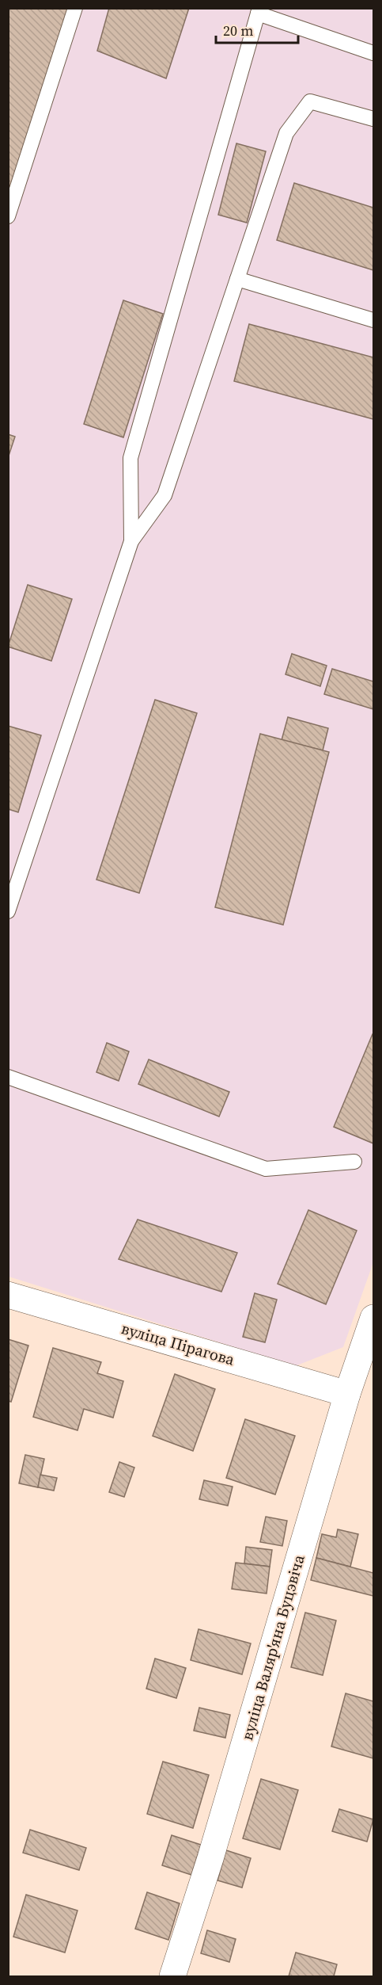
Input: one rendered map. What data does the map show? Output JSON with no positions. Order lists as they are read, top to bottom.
{
  "streets": {
    "street": ["вуліца Пірагова", "вуліца Валяр'яна Буцэвіча"]
  },
  "crossings": [
    ["вуліца Пірагова", "вуліца Валяр'яна Буцэвіча"]
  ],
  "scale_bar": "20 m"
}
